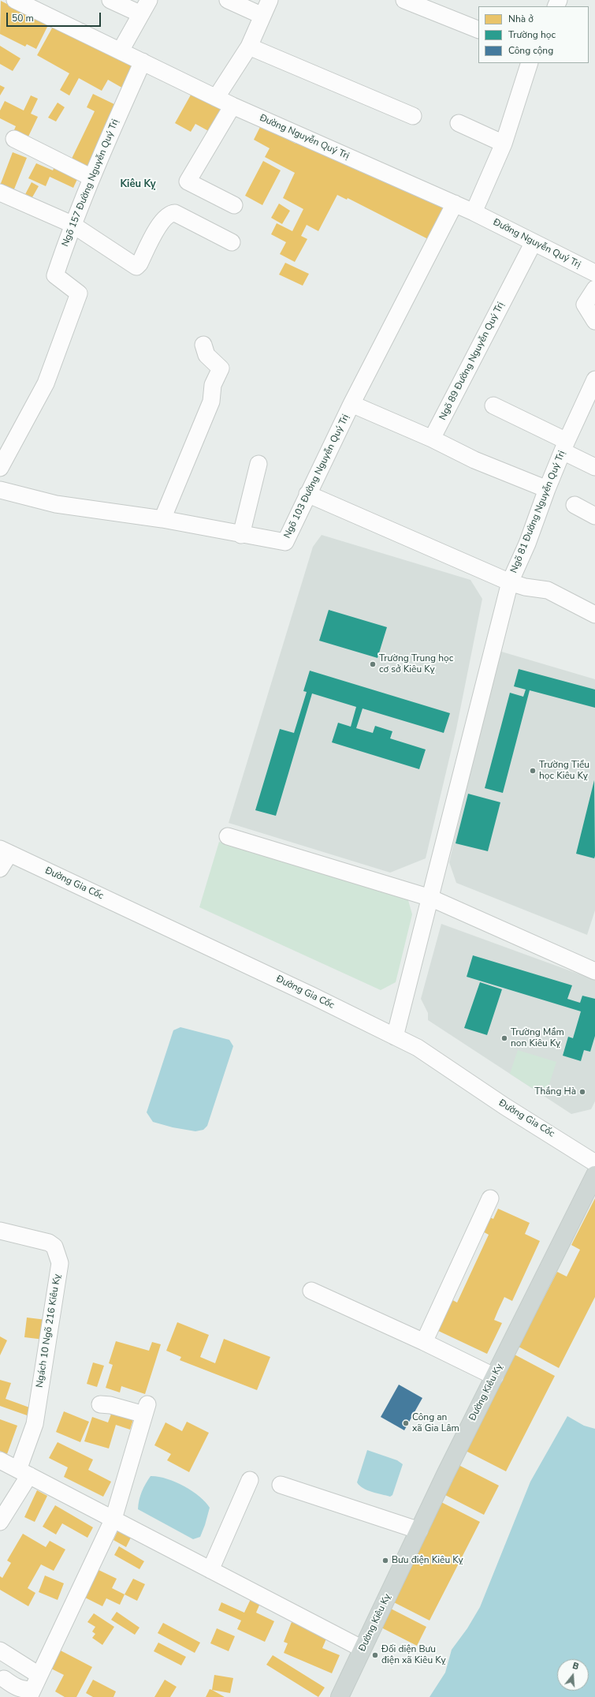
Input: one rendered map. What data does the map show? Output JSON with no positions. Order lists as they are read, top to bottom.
{
  "streets": {
    "main road": ["Đường Kiêu Kỵ"],
    "street": [
      "Đường Nguyễn Quý Trị",
      "Ngõ 157 Đường Nguyễn Quý Trị",
      "Ngõ 89 Đường Nguyễn Quý Trị",
      "Ngõ 103 Đường Nguyễn Quý Trị",
      "Ngõ 81 Đường Nguyễn Quý Trị",
      "Đường Gia Cốc",
      "Ngách 10 Ngõ 216 Kiêu Kỵ"
    ]
  },
  "crossings": [
    ["Đường Nguyễn Quý Trị", "Ngõ 157 Đường Nguyễn Quý Trị"],
    ["Đường Nguyễn Quý Trị", "Ngõ 89 Đường Nguyễn Quý Trị"],
    ["Đường Nguyễn Quý Trị", "Ngõ 103 Đường Nguyễn Quý Trị"],
    ["Ngõ 103 Đường Nguyễn Quý Trị", "Ngõ 81 Đường Nguyễn Quý Trị"]
  ],
  "districts": ["Kiêu Kỵ"],
  "places": [
    "Trường Trung học cơ sở Kiêu Kỵ",
    "Trường Tiểu học Kiêu Kỵ",
    "Trường Mầm non Kiêu Kỵ",
    "Thắng Hà",
    "Công an xã Gia Lâm",
    "Bưu điện Kiêu Kỵ",
    "Đối diện Bưu điện xã Kiêu Kỵ"
  ],
  "legend": ["Nhà ở", "Trường học", "Công cộng"],
  "scale_bar": "50 m",
  "north": "top"
}
